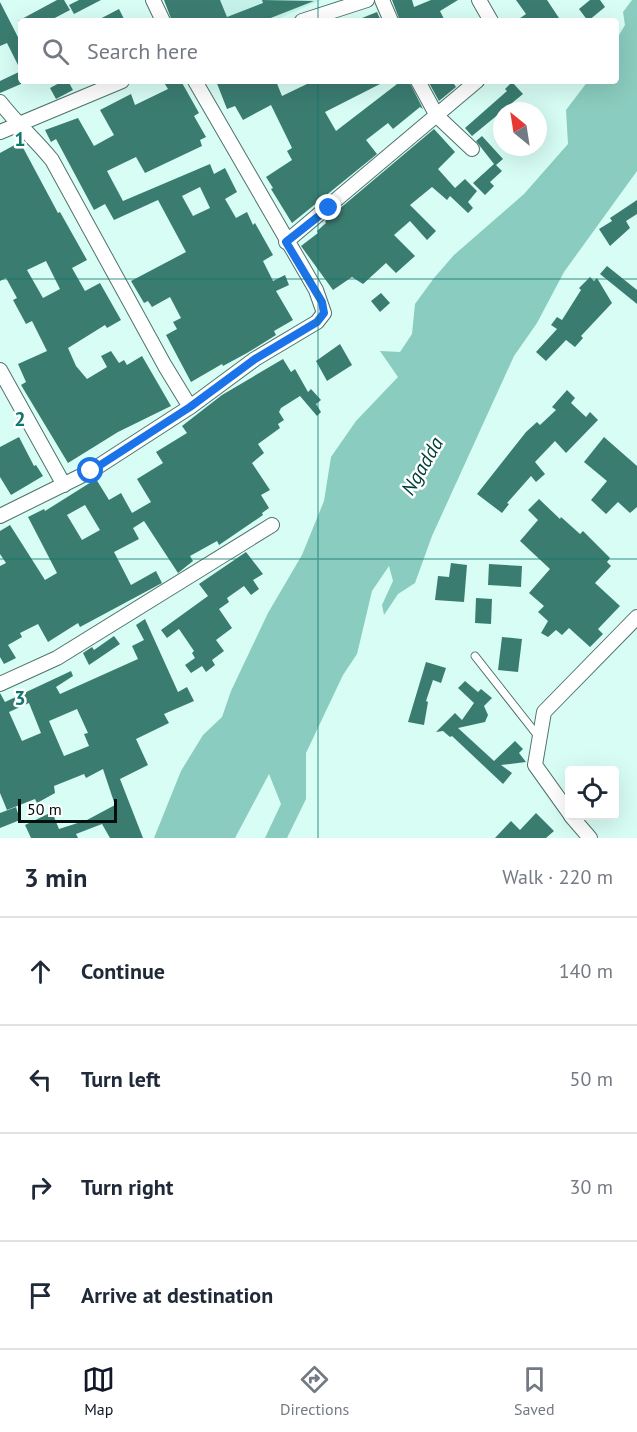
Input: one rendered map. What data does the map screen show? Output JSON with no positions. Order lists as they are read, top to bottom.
{
  "water": ["Ngadda"],
  "scale_bar": "50 m",
  "north": "top left",
  "page": {
    "search": "Search here",
    "scale": "50 m",
    "heading": ["3 min", "Walk · 220 m"],
    "list": [
      ["Continue", "140 m"],
      ["Turn left", "50 m"],
      ["Turn right", "30 m"],
      "Arrive at destination"
    ],
    "nav": ["Map", "Directions", "Saved"]
  },
  "grid": {
    "rows": ["1", "2", "3"]
  }
}
